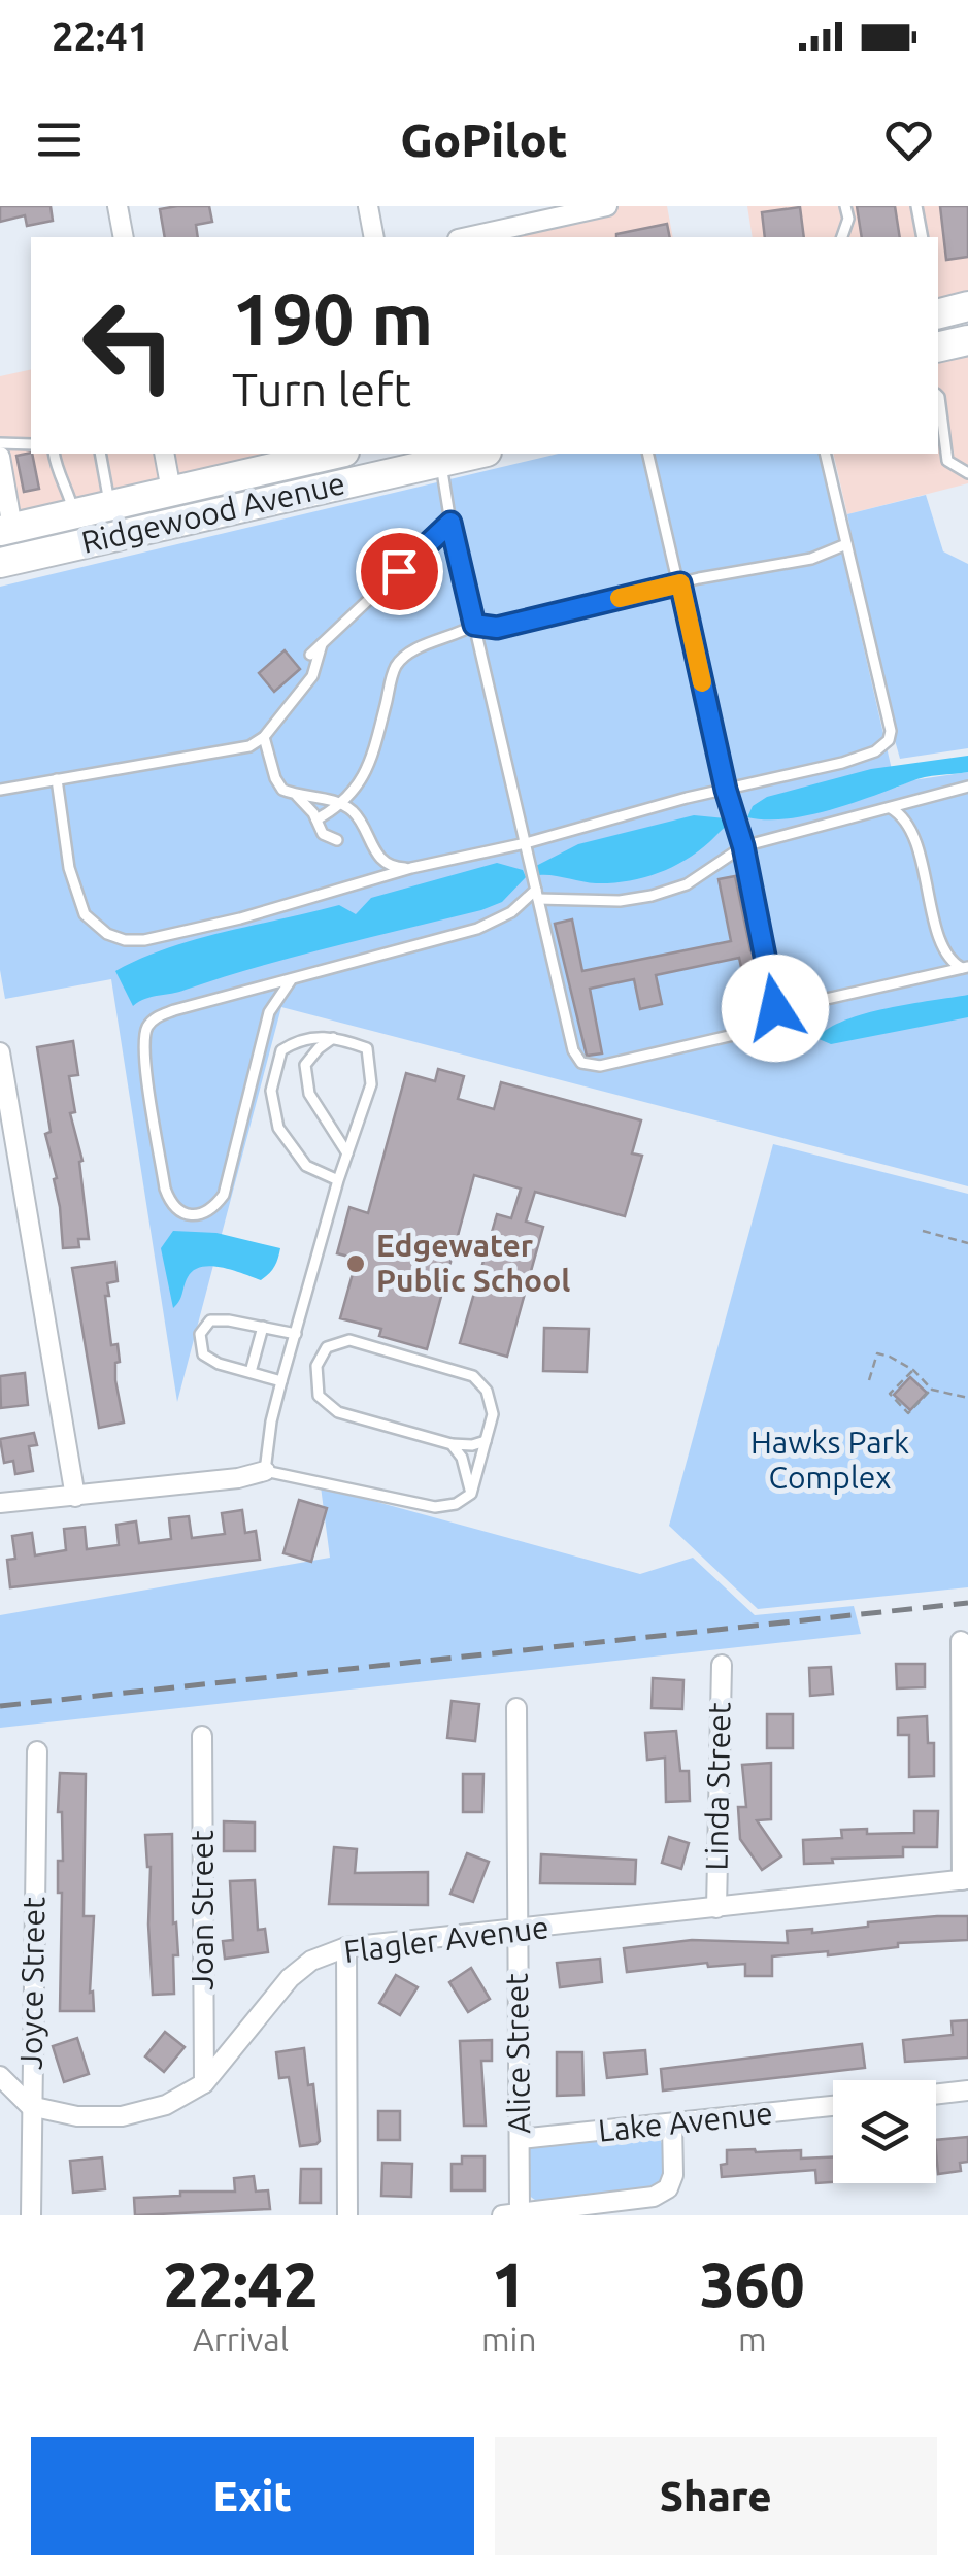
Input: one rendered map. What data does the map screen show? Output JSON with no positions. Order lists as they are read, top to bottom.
{
  "streets": {
    "main road": ["Ridgewood Avenue"],
    "street": [
      "Linda Street",
      "Joan Street",
      "Flagler Avenue",
      "Joyce Street",
      "Alice Street",
      "Lake Avenue"
    ]
  },
  "crossings": [
    ["Linda Street", "Flagler Avenue"],
    ["Joan Street", "Flagler Avenue"],
    ["Flagler Avenue", "Joyce Street"],
    ["Flagler Avenue", "Alice Street"],
    ["Alice Street", "Lake Avenue"]
  ],
  "parks": ["Hawks Park Complex"],
  "places": ["Edgewater Public School"],
  "page": {
    "status": "22:41",
    "header": "GoPilot",
    "turn": ["190 m", "Turn left"],
    "eta": [
      "22:42",
      "Arrival",
      "1",
      "min",
      "360",
      "m"
    ],
    "buttons": ["Exit", "Share"]
  }
}
